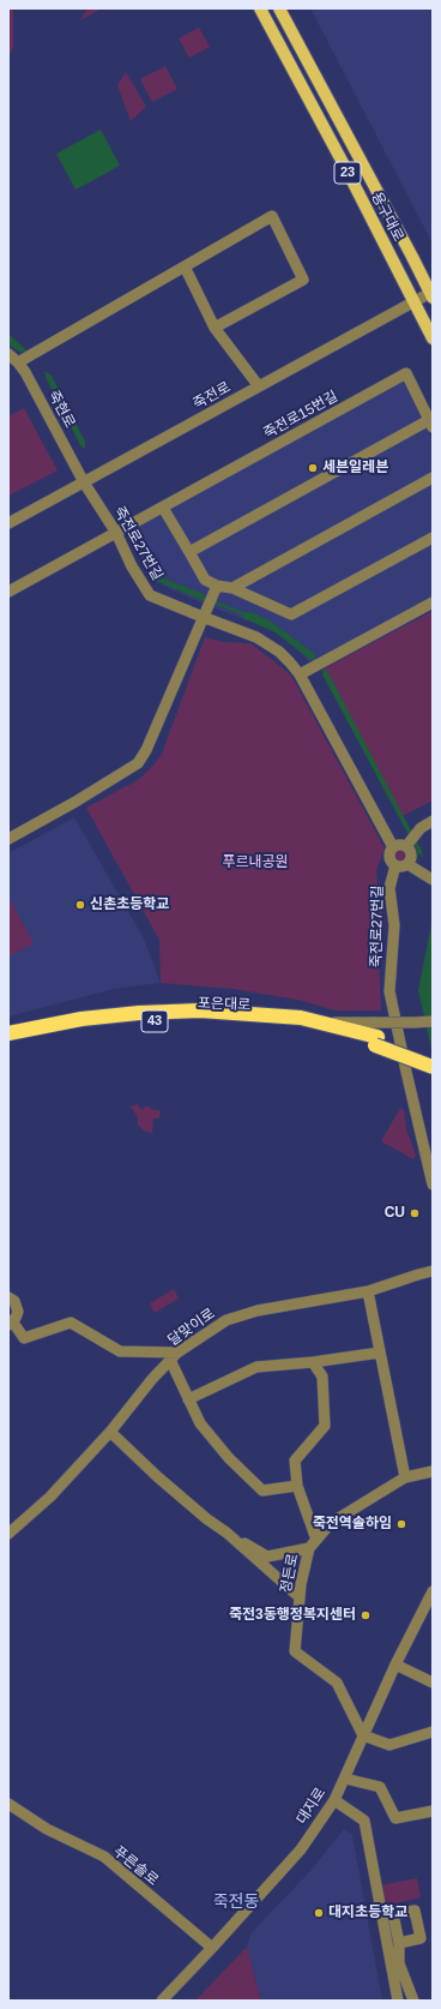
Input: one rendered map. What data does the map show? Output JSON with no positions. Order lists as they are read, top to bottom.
{
  "streets": {
    "highway": ["포은대로", "43"],
    "main road": ["23", "용구대로"],
    "street": [
      "죽전로",
      "죽현로",
      "죽전로15번길",
      "죽전로27번길",
      "달맞이로",
      "정든로",
      "대지로",
      "푸른솔로"
    ]
  },
  "crossings": [
    ["용구대로", "죽전로"],
    ["죽전로", "죽현로"],
    ["죽전로", "죽전로27번길"],
    ["죽현로", "죽전로27번길"],
    ["죽전로15번길", "죽전로27번길"],
    ["정든로", "대지로"],
    ["대지로", "푸른솔로"]
  ],
  "districts": ["죽전동"],
  "parks": ["푸르내공원"],
  "places": [
    "세븐일레븐",
    "신촌초등학교",
    "CU",
    "죽전역솔하임",
    "죽전3동행정복지센터",
    "대지초등학교"
  ]
}
